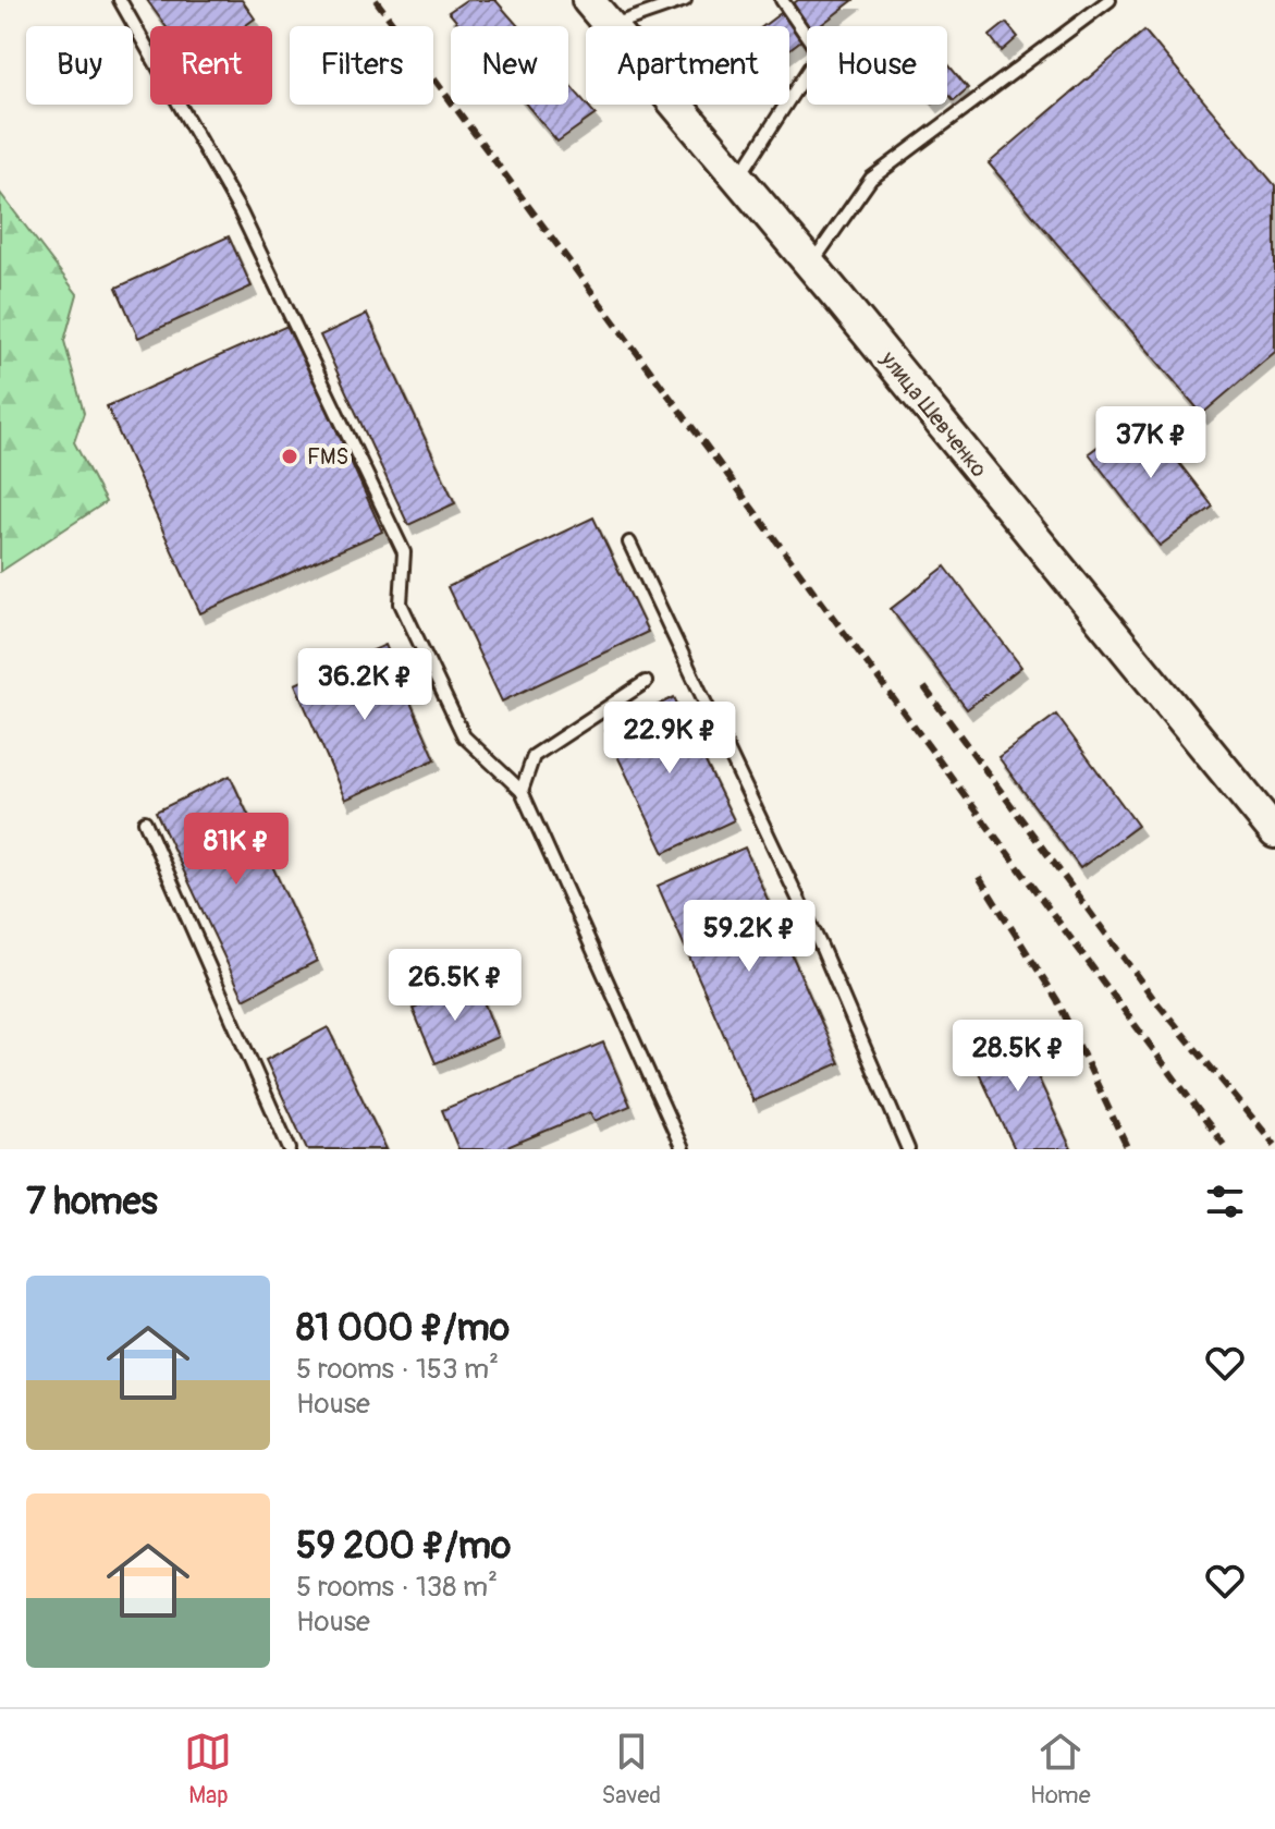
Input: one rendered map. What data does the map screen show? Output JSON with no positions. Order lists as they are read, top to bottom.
{
  "streets": {
    "street": ["улица Шевченко"]
  },
  "places": ["FMS"],
  "page": {
    "chip": [
      "Buy",
      "Rent",
      "Filters",
      "New",
      "Apartment",
      "House"
    ],
    "price": [
      "37K ₽",
      "36.2K ₽",
      "22.9K ₽",
      "81K ₽",
      "59.2K ₽",
      "26.5K ₽",
      "28.5K ₽"
    ],
    "heading": "7 homes",
    "list": [
      {
        "name": "81 000 ₽/mo",
        "note": "5 rooms · 153 m² · House"
      },
      {
        "name": "59 200 ₽/mo",
        "note": "5 rooms · 138 m² · House"
      }
    ],
    "tabs": ["Map", "Saved", "Home"]
  }
}
